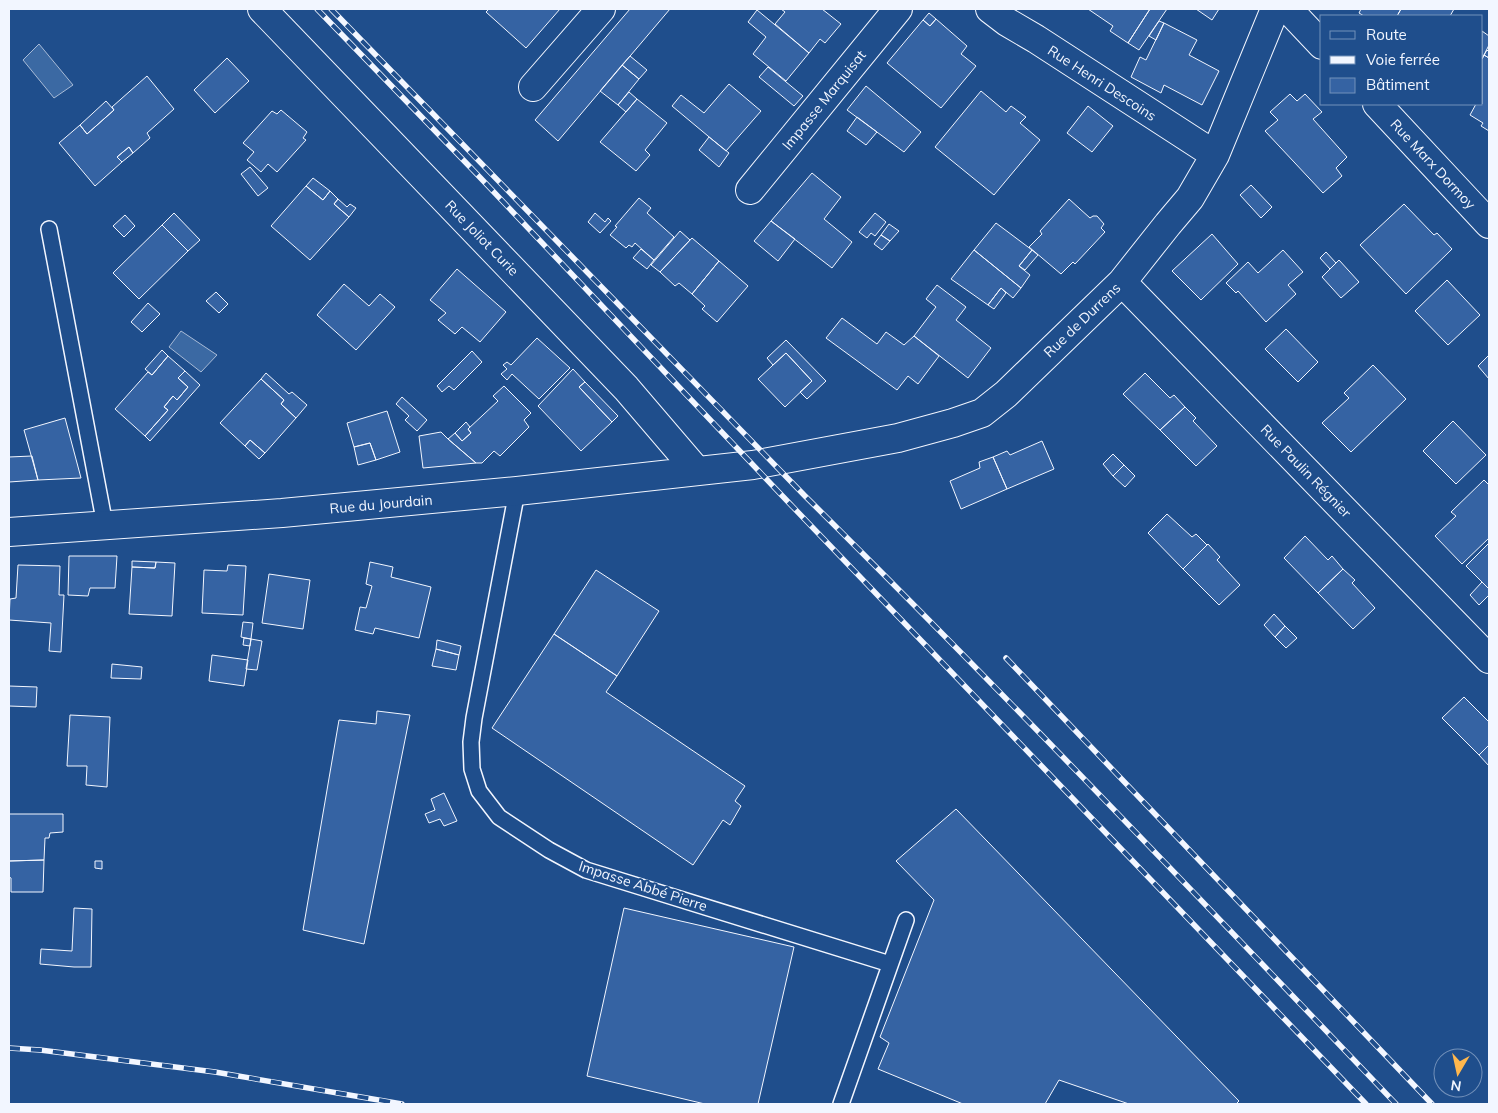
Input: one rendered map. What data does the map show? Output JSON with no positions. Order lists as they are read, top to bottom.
{
  "streets": {
    "street": [
      "Rue Henri Descoins",
      "Impasse Marquisat",
      "Rue Marx Dormoy",
      "Rue Joliot Curie",
      "Rue de Durrens",
      "Rue Paulin Régnier",
      "Rue du Jourdain"
    ],
    "lane": ["Impasse Abbé Pierre"]
  },
  "crossings": [
    ["Rue Henri Descoins", "Rue de Durrens"],
    ["Rue Joliot Curie", "Rue du Jourdain"],
    ["Rue de Durrens", "Rue Paulin Régnier"],
    ["Rue de Durrens", "Rue du Jourdain"],
    ["Rue du Jourdain", "Impasse Abbé Pierre"]
  ],
  "legend": ["Route", "Voie ferrée", "Bâtiment"],
  "north": "bottom"
}
